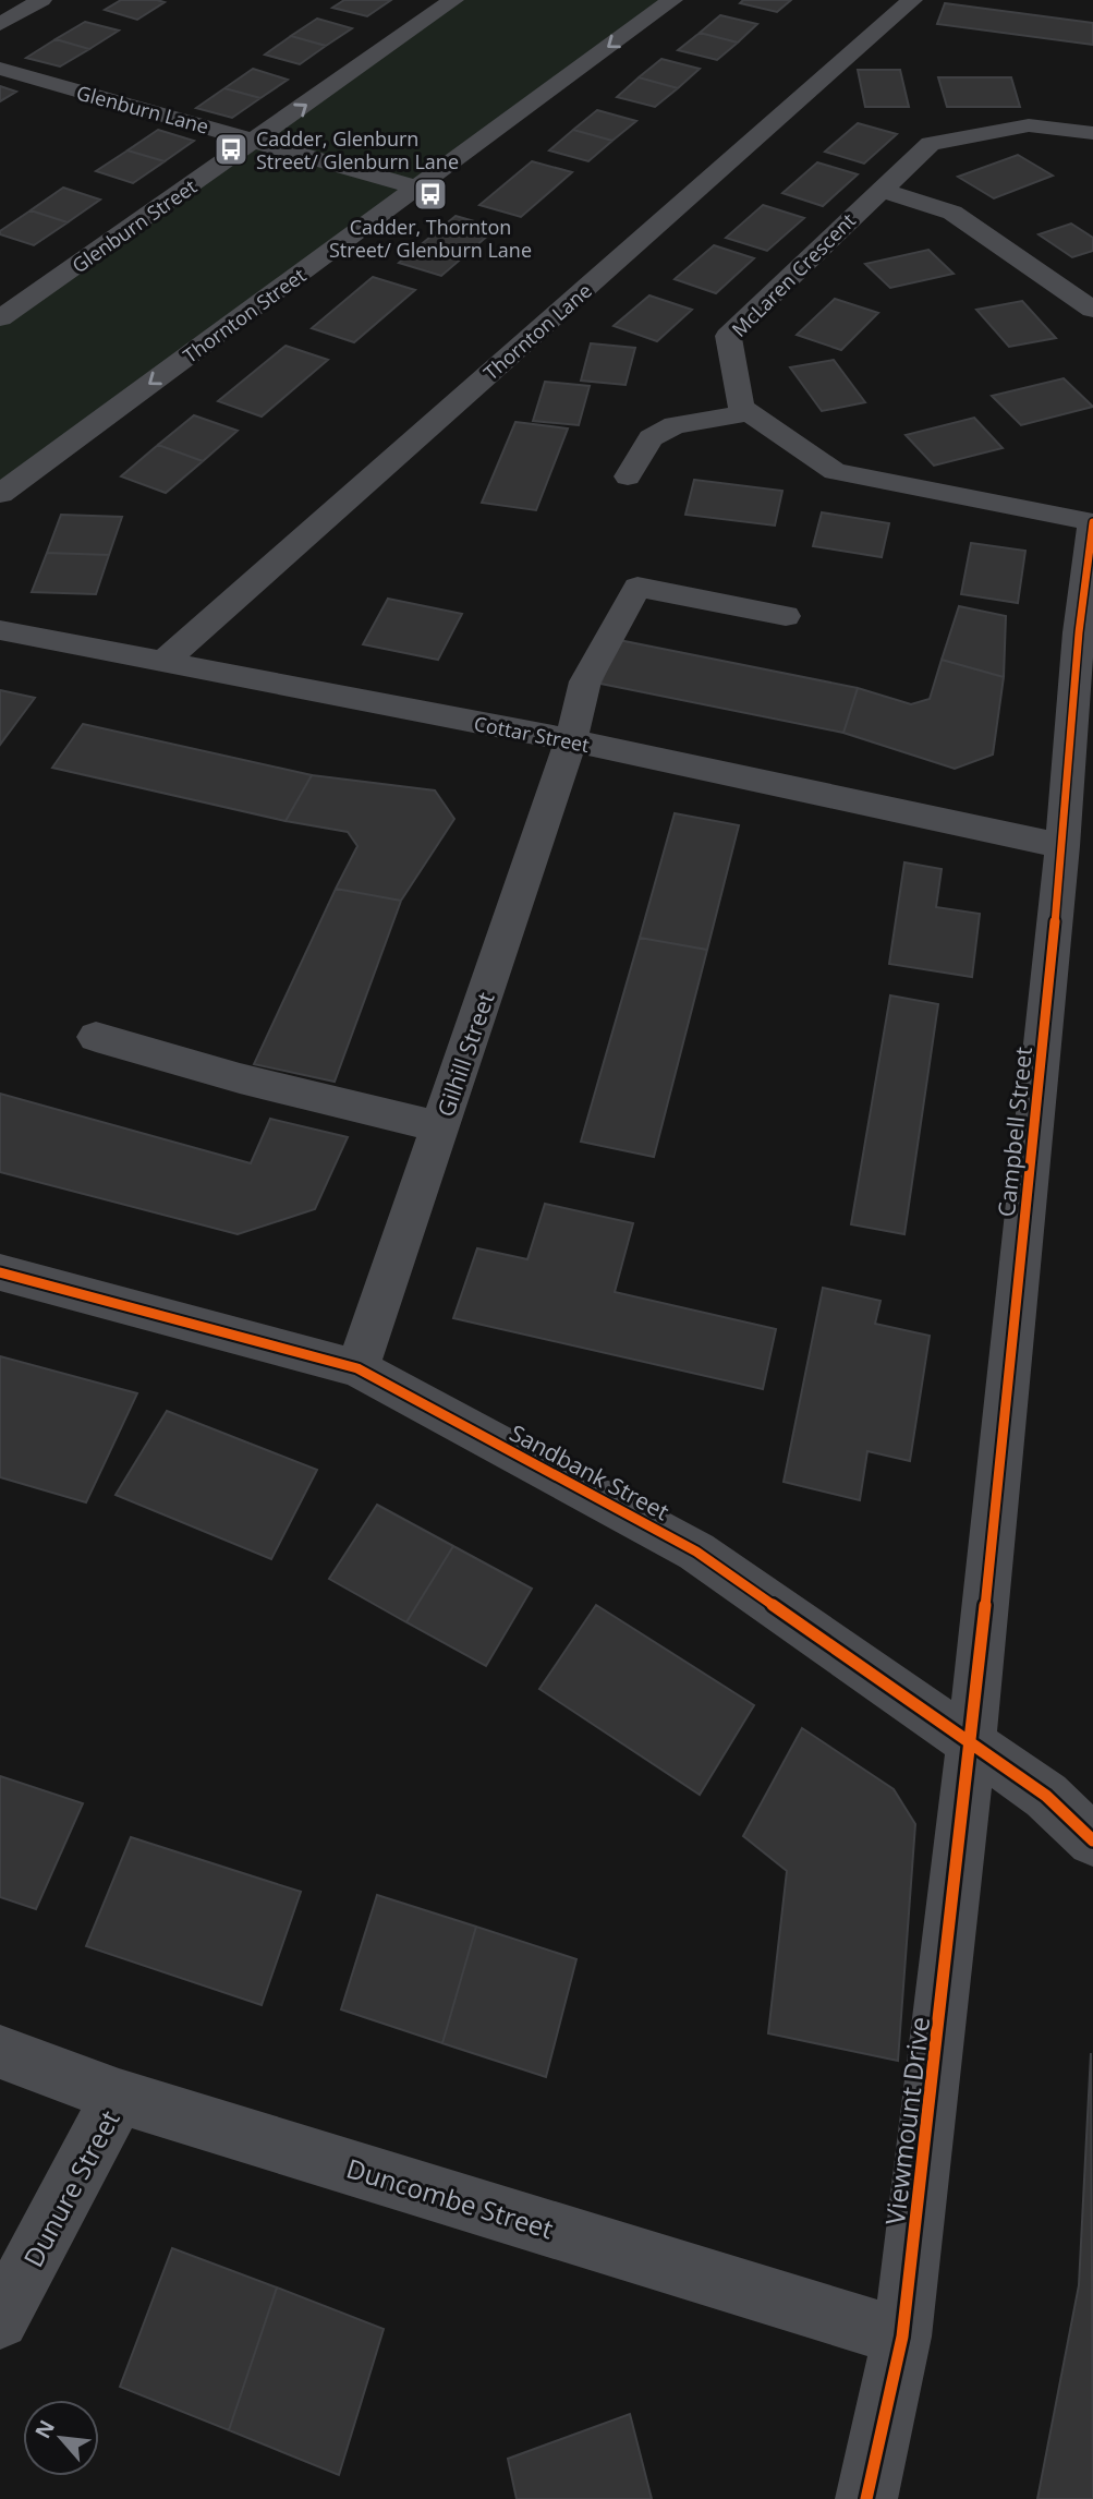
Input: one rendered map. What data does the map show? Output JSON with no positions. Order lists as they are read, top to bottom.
{
  "streets": {
    "street": [
      "Glenburn Lane",
      "Glenburn Street",
      "McLaren Crescent",
      "Thornton Street",
      "Thornton Lane",
      "Cottar Street",
      "Gilhill Street",
      "Campbell Street",
      "Sandbank Street",
      "Viewmount Drive",
      "Dunure Street",
      "Duncombe Street"
    ]
  },
  "crossings": [
    ["Glenburn Lane", "Glenburn Street"],
    ["Glenburn Lane", "Thornton Street"],
    ["Thornton Lane", "Cottar Street"],
    ["Cottar Street", "Gilhill Street"],
    ["Cottar Street", "Campbell Street"],
    ["Gilhill Street", "Sandbank Street"],
    ["Campbell Street", "Sandbank Street"],
    ["Campbell Street", "Viewmount Drive"],
    ["Sandbank Street", "Viewmount Drive"],
    ["Viewmount Drive", "Duncombe Street"],
    ["Dunure Street", "Duncombe Street"]
  ],
  "one_way": ["Glenburn Street", "Thornton Street"],
  "places": {
    "bus stop": ["Cadder, Glenburn Street/ Glenburn Lane", "Cadder, Thornton Street/ Glenburn Lane"]
  },
  "north": "top left"
}
